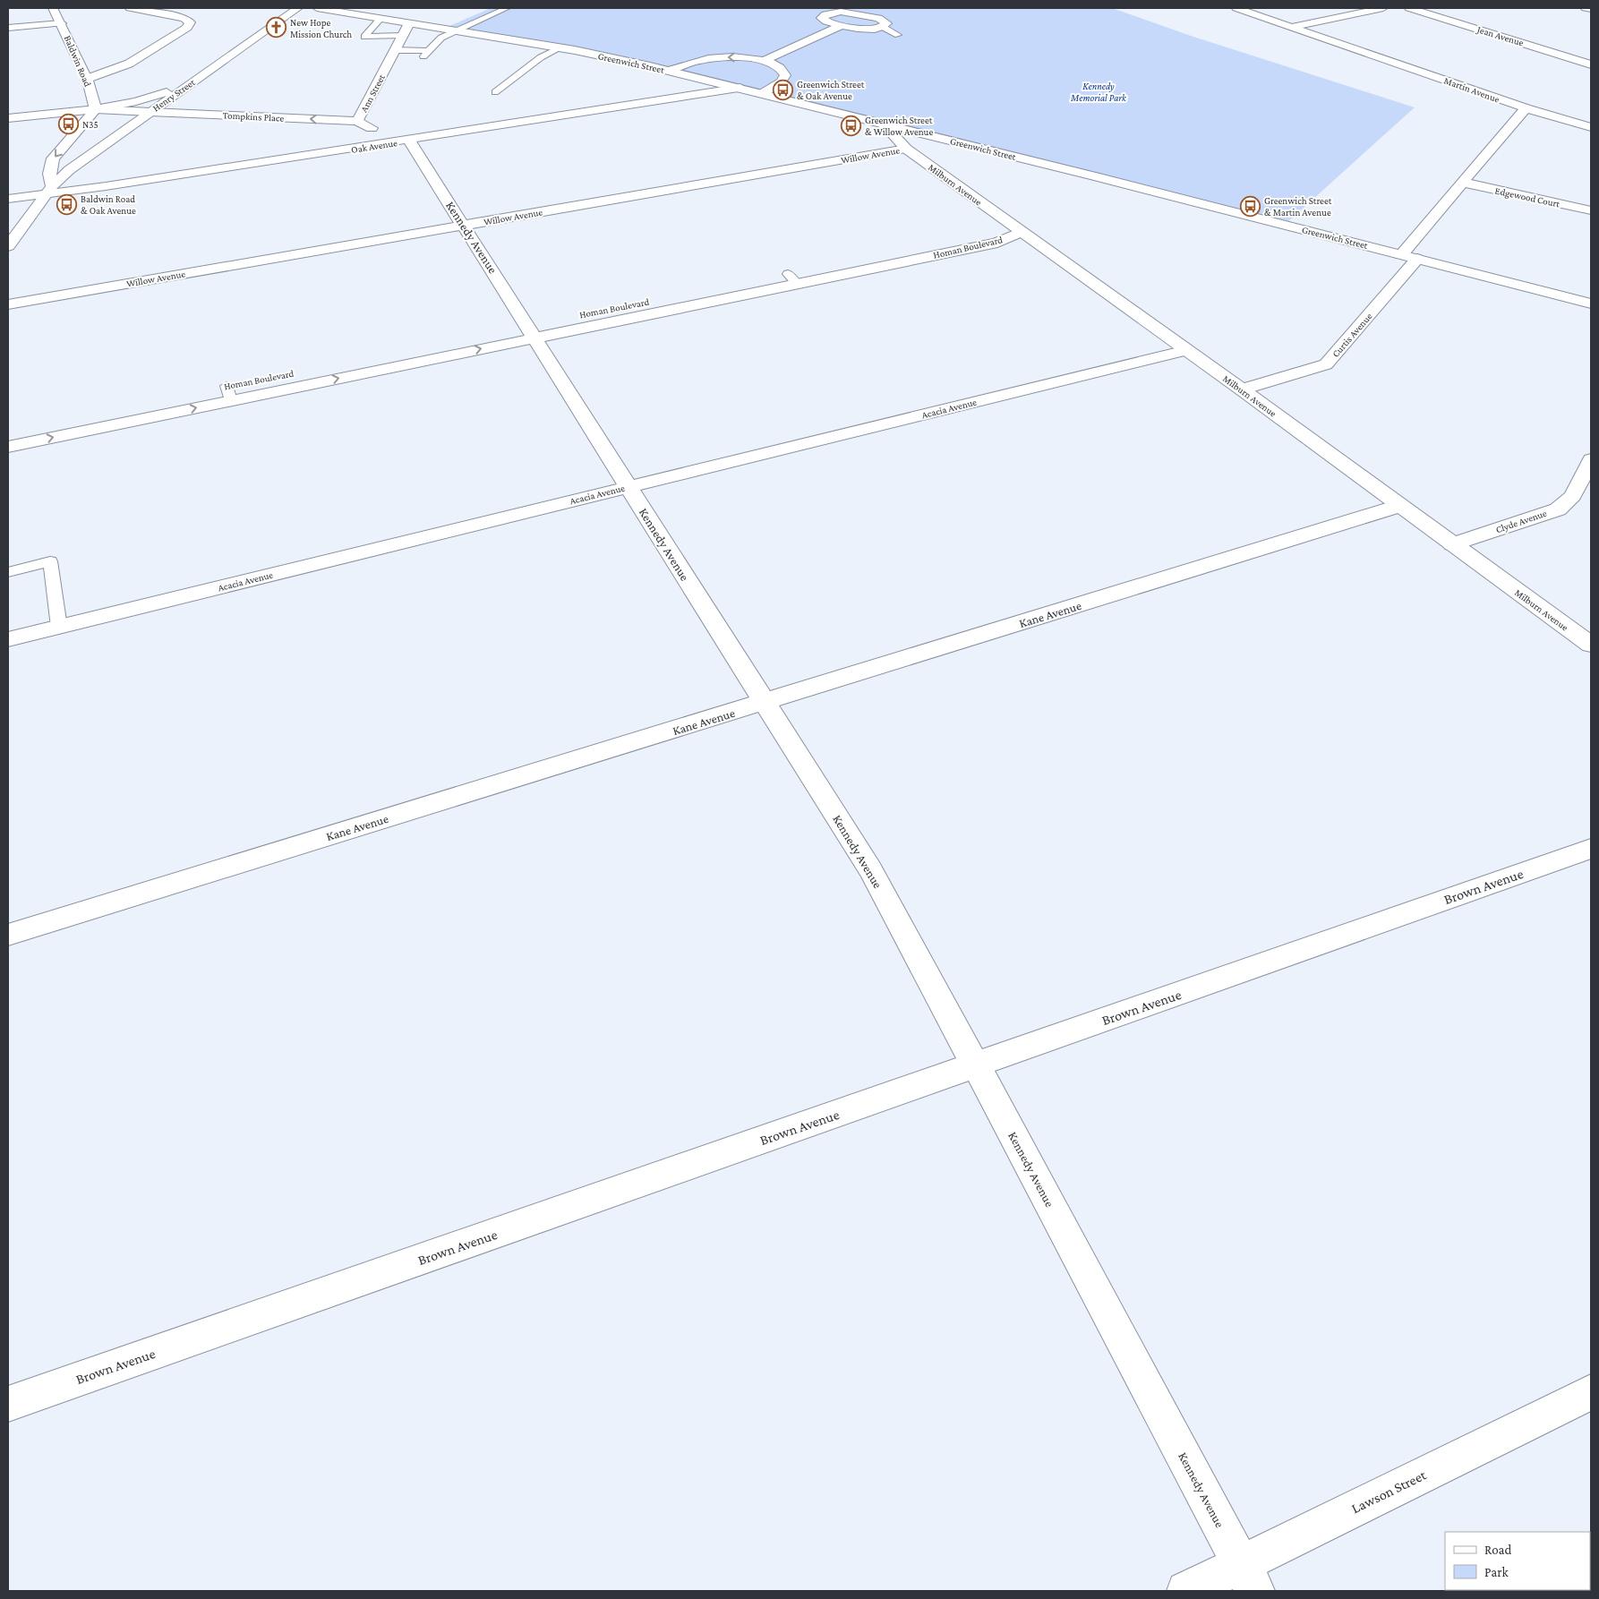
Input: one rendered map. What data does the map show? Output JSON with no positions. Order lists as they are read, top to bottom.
{
  "streets": {
    "street": [
      "Jean Avenue",
      "Baldwin Road",
      "Greenwich Street",
      "Martin Avenue",
      "Ann Street",
      "Henry Street",
      "Tompkins Place",
      "Oak Avenue",
      "Willow Avenue",
      "Milburn Avenue",
      "Edgewood Court",
      "Kennedy Avenue",
      "Homan Boulevard",
      "Curtis Avenue",
      "Acacia Avenue",
      "Clyde Avenue",
      "Kane Avenue",
      "Brown Avenue",
      "Lawson Street"
    ]
  },
  "crossings": [
    ["Baldwin Road", "Tompkins Place"],
    ["Greenwich Street", "Ann Street"],
    ["Greenwich Street", "Oak Avenue"],
    ["Greenwich Street", "Willow Avenue"],
    ["Greenwich Street", "Curtis Avenue"],
    ["Ann Street", "Tompkins Place"],
    ["Ann Street", "Oak Avenue"],
    ["Ann Street", "Kennedy Avenue"],
    ["Henry Street", "Tompkins Place"],
    ["Henry Street", "Oak Avenue"],
    ["Oak Avenue", "Kennedy Avenue"],
    ["Willow Avenue", "Milburn Avenue"],
    ["Willow Avenue", "Kennedy Avenue"],
    ["Milburn Avenue", "Homan Boulevard"],
    ["Milburn Avenue", "Curtis Avenue"],
    ["Milburn Avenue", "Acacia Avenue"],
    ["Milburn Avenue", "Clyde Avenue"],
    ["Milburn Avenue", "Kane Avenue"],
    ["Kennedy Avenue", "Homan Boulevard"],
    ["Kennedy Avenue", "Acacia Avenue"],
    ["Kennedy Avenue", "Kane Avenue"],
    ["Kennedy Avenue", "Brown Avenue"],
    ["Kennedy Avenue", "Lawson Street"]
  ],
  "one_way": ["Tompkins Place"],
  "parks": ["Kennedy Memorial Park"],
  "places": {
    "church": ["New Hope Mission Church"],
    "bus stop": [
      "Greenwich Street & Oak Avenue",
      "N35",
      "Greenwich Street & Willow Avenue",
      "Baldwin Road & Oak Avenue",
      "Greenwich Street & Martin Avenue"
    ]
  },
  "legend": ["Road", "Park"]
}
